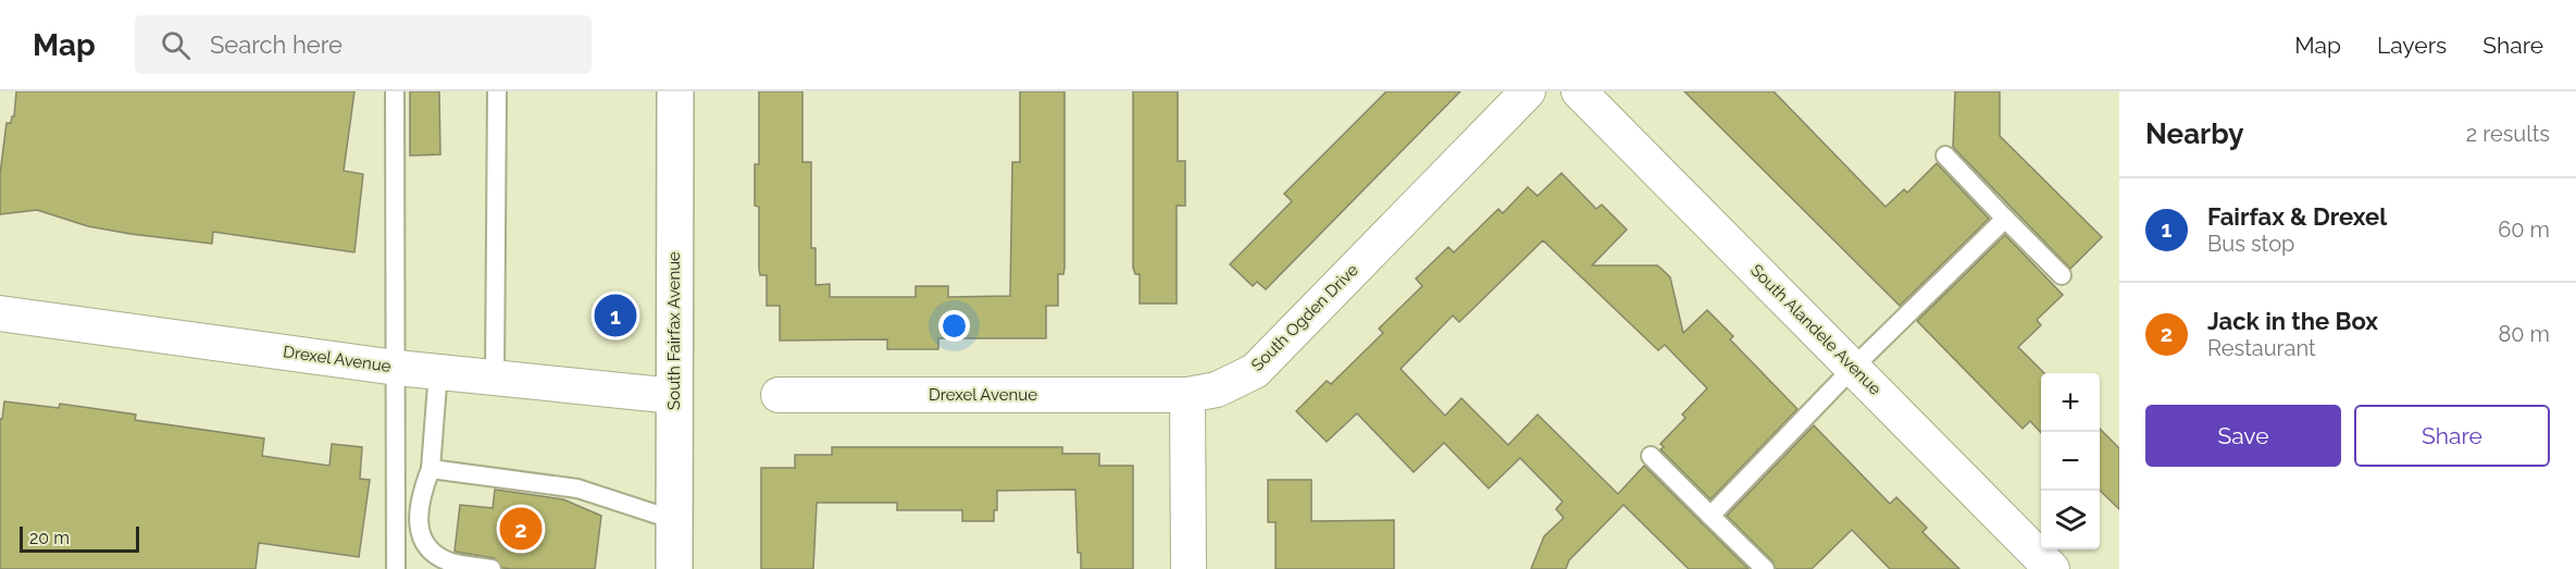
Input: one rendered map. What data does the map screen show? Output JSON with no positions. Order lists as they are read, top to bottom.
{
  "streets": {
    "main road": ["South Fairfax Avenue"],
    "street": ["South Ogden Drive", "South Alandele Avenue", "Drexel Avenue"]
  },
  "crossings": [
    ["South Ogden Drive", "Drexel Avenue"],
    ["South Fairfax Avenue", "Drexel Avenue"]
  ],
  "scale_bar": "20 m",
  "page": {
    "header": "Map",
    "search": "Search here",
    "nav": ["Map", "Layers", "Share"],
    "heading": ["Nearby", "2 results"],
    "list": [
      {
        "mark": "1",
        "name": "Fairfax & Drexel",
        "note": "Bus stop",
        "value": "60 m"
      },
      {
        "mark": "2",
        "name": "Jack in the Box",
        "note": "Restaurant",
        "value": "80 m"
      }
    ],
    "pins": ["1", "2"],
    "map_buttons": ["+", "−"],
    "buttons": ["Save", "Share"],
    "scale": "20 m"
  }
}
